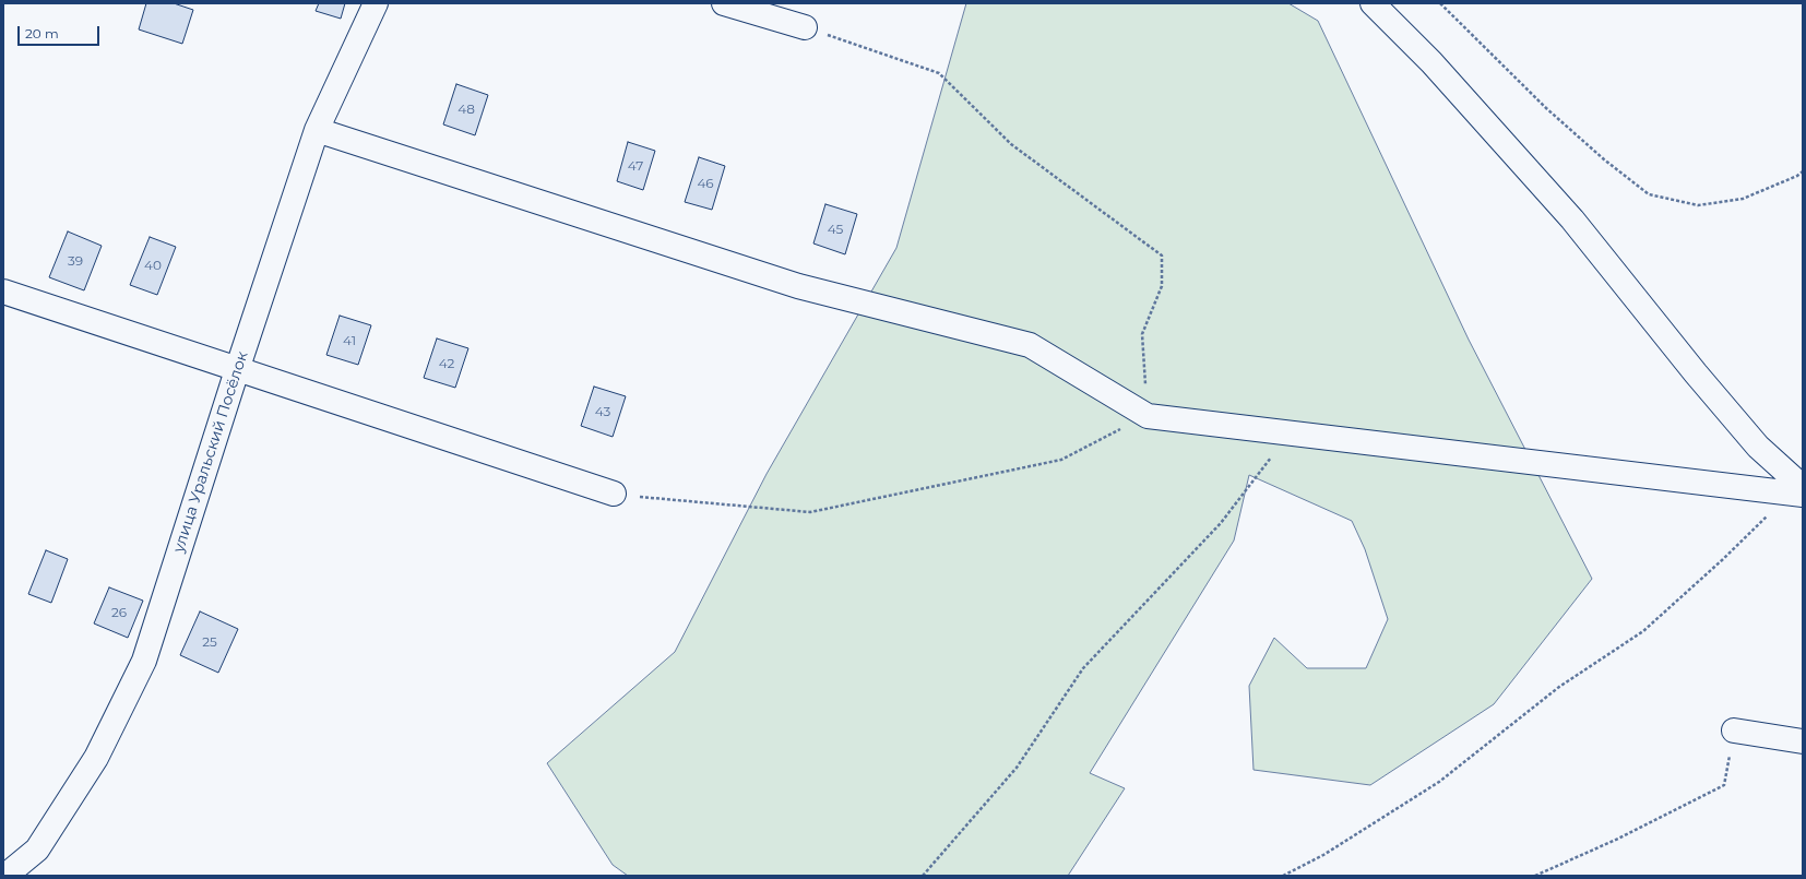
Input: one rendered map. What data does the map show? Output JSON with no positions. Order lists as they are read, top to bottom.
{
  "streets": {
    "street": ["улица Уральский Посёлок"]
  },
  "house_numbers": [
    "48",
    "47",
    "46",
    "45",
    "39",
    "40",
    "41",
    "42",
    "43",
    "26",
    "25"
  ],
  "scale_bar": "20 m"
}
